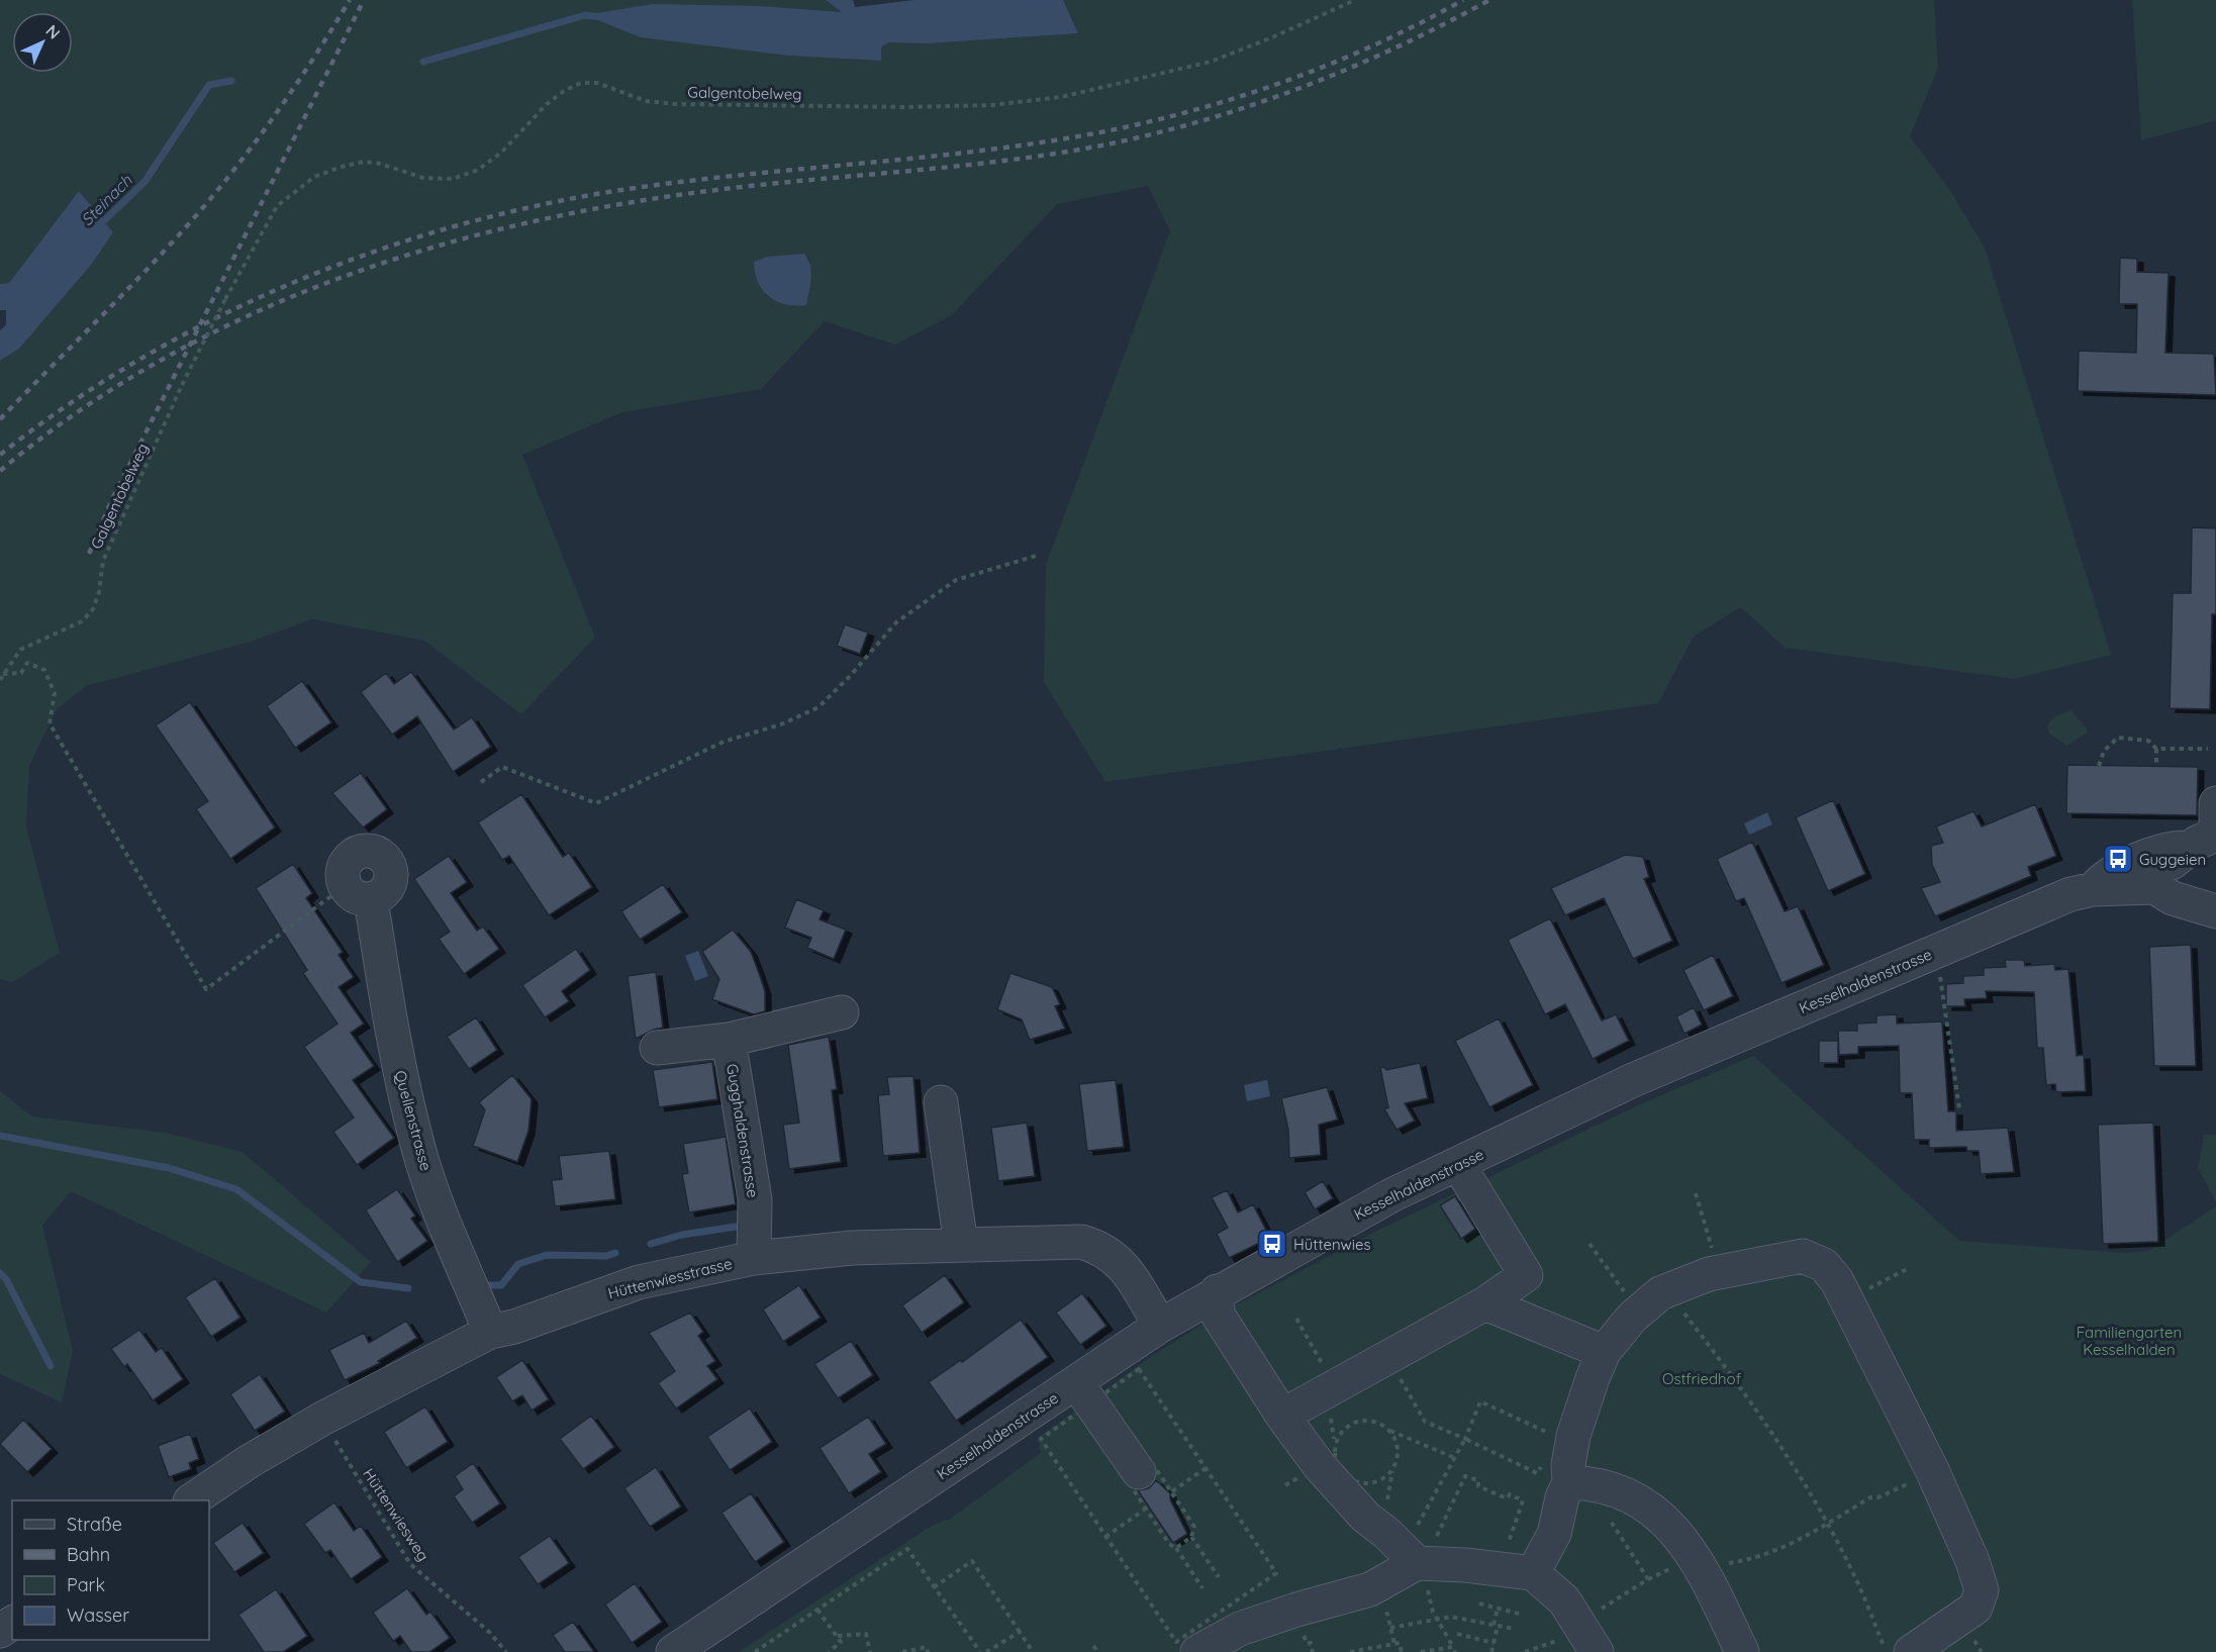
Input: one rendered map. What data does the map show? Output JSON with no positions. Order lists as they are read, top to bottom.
{
  "streets": {
    "street": [
      "Kesselhaldenstrasse",
      "Quellenstrasse",
      "Gugghaldenstrasse",
      "Hüttenwiesstrasse"
    ],
    "path": ["Galgentobelweg", "Hüttenwiesweg"]
  },
  "crossings": [
    ["Kesselhaldenstrasse", "Hüttenwiesstrasse"],
    ["Quellenstrasse", "Hüttenwiesstrasse"],
    ["Gugghaldenstrasse", "Hüttenwiesstrasse"]
  ],
  "water": ["Steinach"],
  "parks": ["Familiengarten Kesselhalden", "Ostfriedhof"],
  "places": {
    "bus stop": ["Guggeien", "Hüttenwies"]
  },
  "legend": [
    "Straße",
    "Bahn",
    "Park",
    "Wasser"
  ],
  "north": "top right"
}
